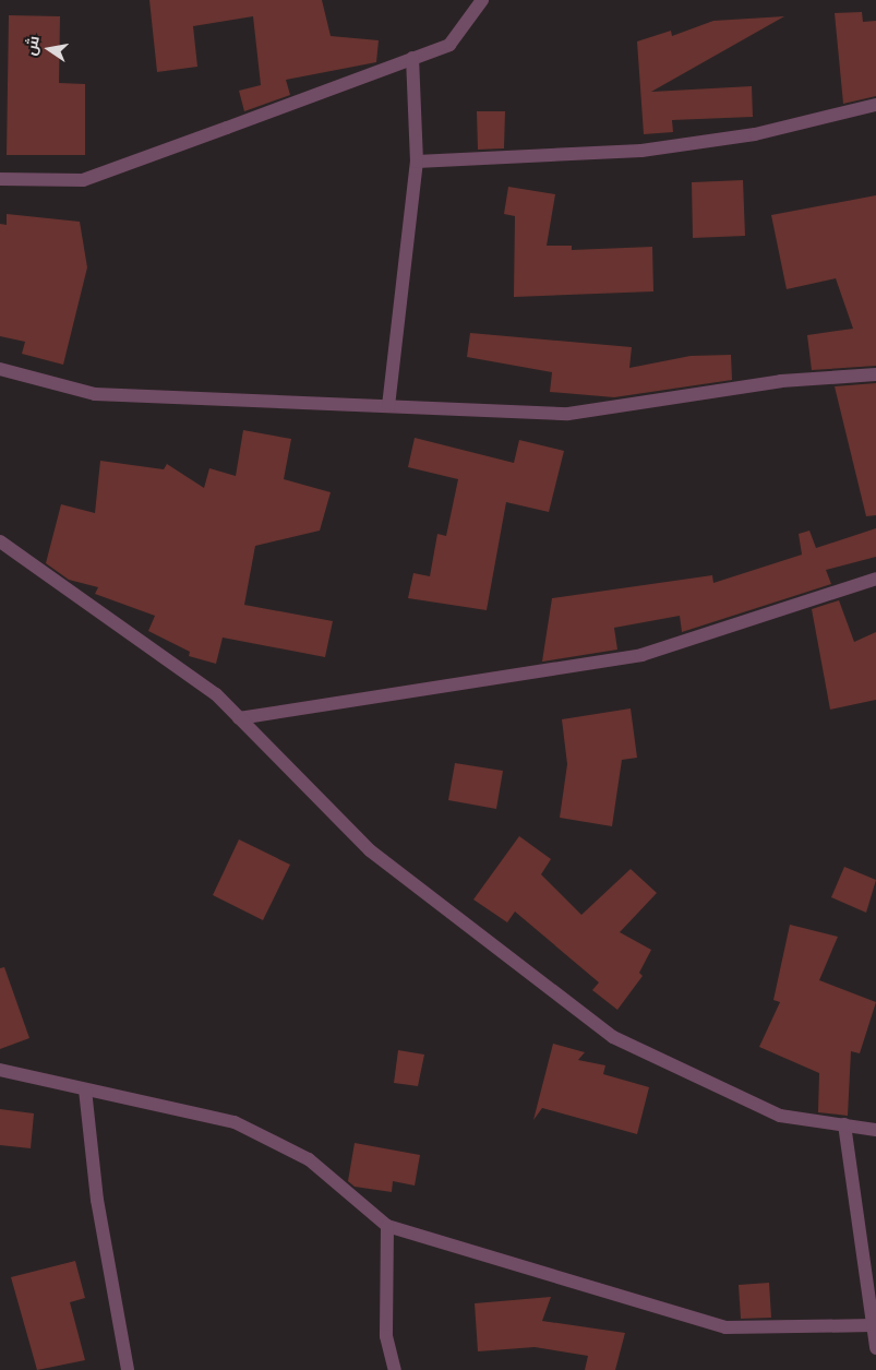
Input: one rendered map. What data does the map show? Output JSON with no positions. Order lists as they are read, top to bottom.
{
  "north": "left"
}
